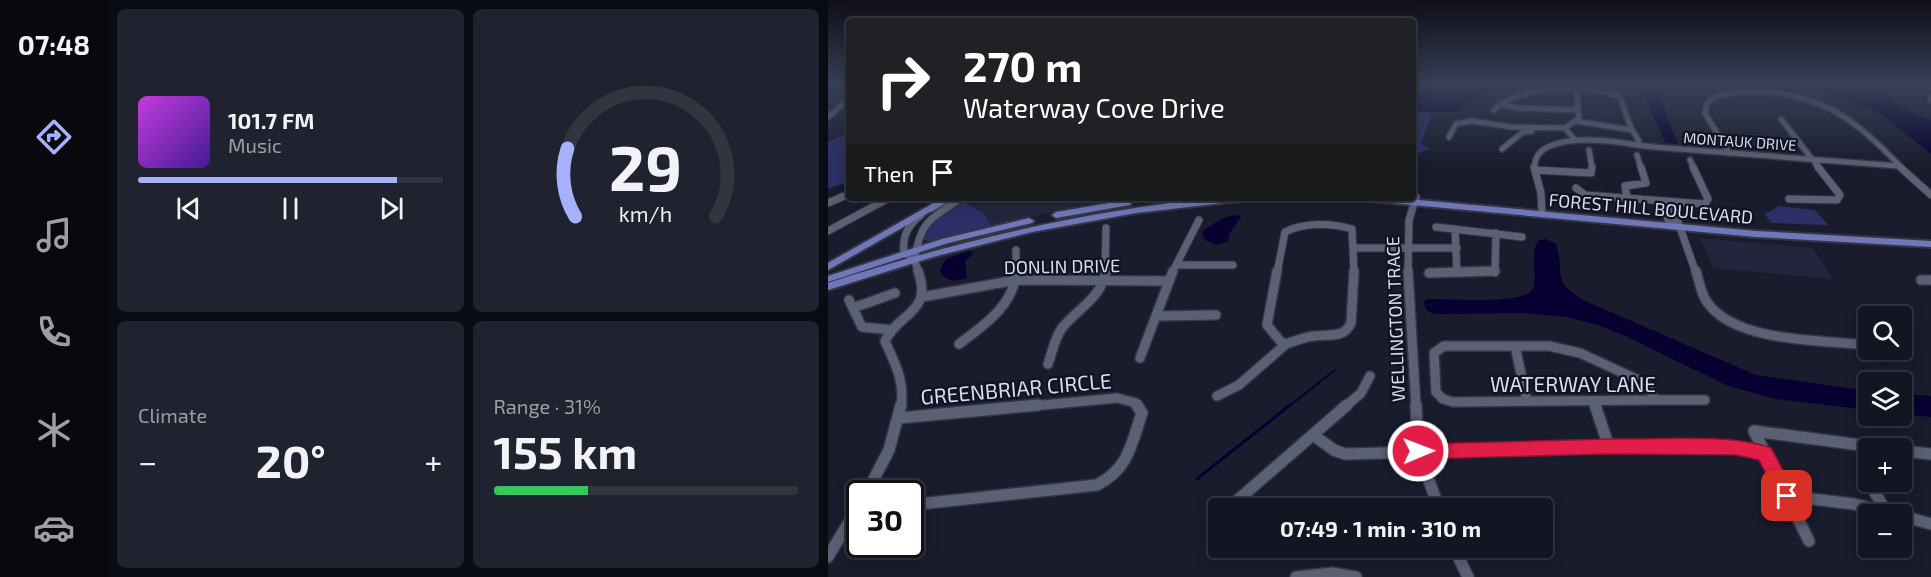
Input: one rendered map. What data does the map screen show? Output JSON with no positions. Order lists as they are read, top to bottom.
{
  "streets": {
    "main road": ["FOREST HILL BOULEVARD"],
    "street": [
      "MONTAUK DRIVE",
      "DONLIN DRIVE",
      "WELLINGTON TRACE",
      "WATERWAY LANE",
      "GREENBRIAR CIRCLE"
    ]
  },
  "page": {
    "tabs": "07:48",
    "turn": ["270 m", "Waterway Cove Drive"],
    "song": ["101.7 FM", "Music"],
    "then": "Then",
    "map_buttons": ["+", "−"],
    "tile": [
      "Climate",
      ["Range · 31%", "155 km"]
    ],
    "heat": ["−", "20°", "+"],
    "limit": "30",
    "trip": "07:49 · 1 min · 310 m",
    "gauge": ["29", "km/h"]
  }
}
